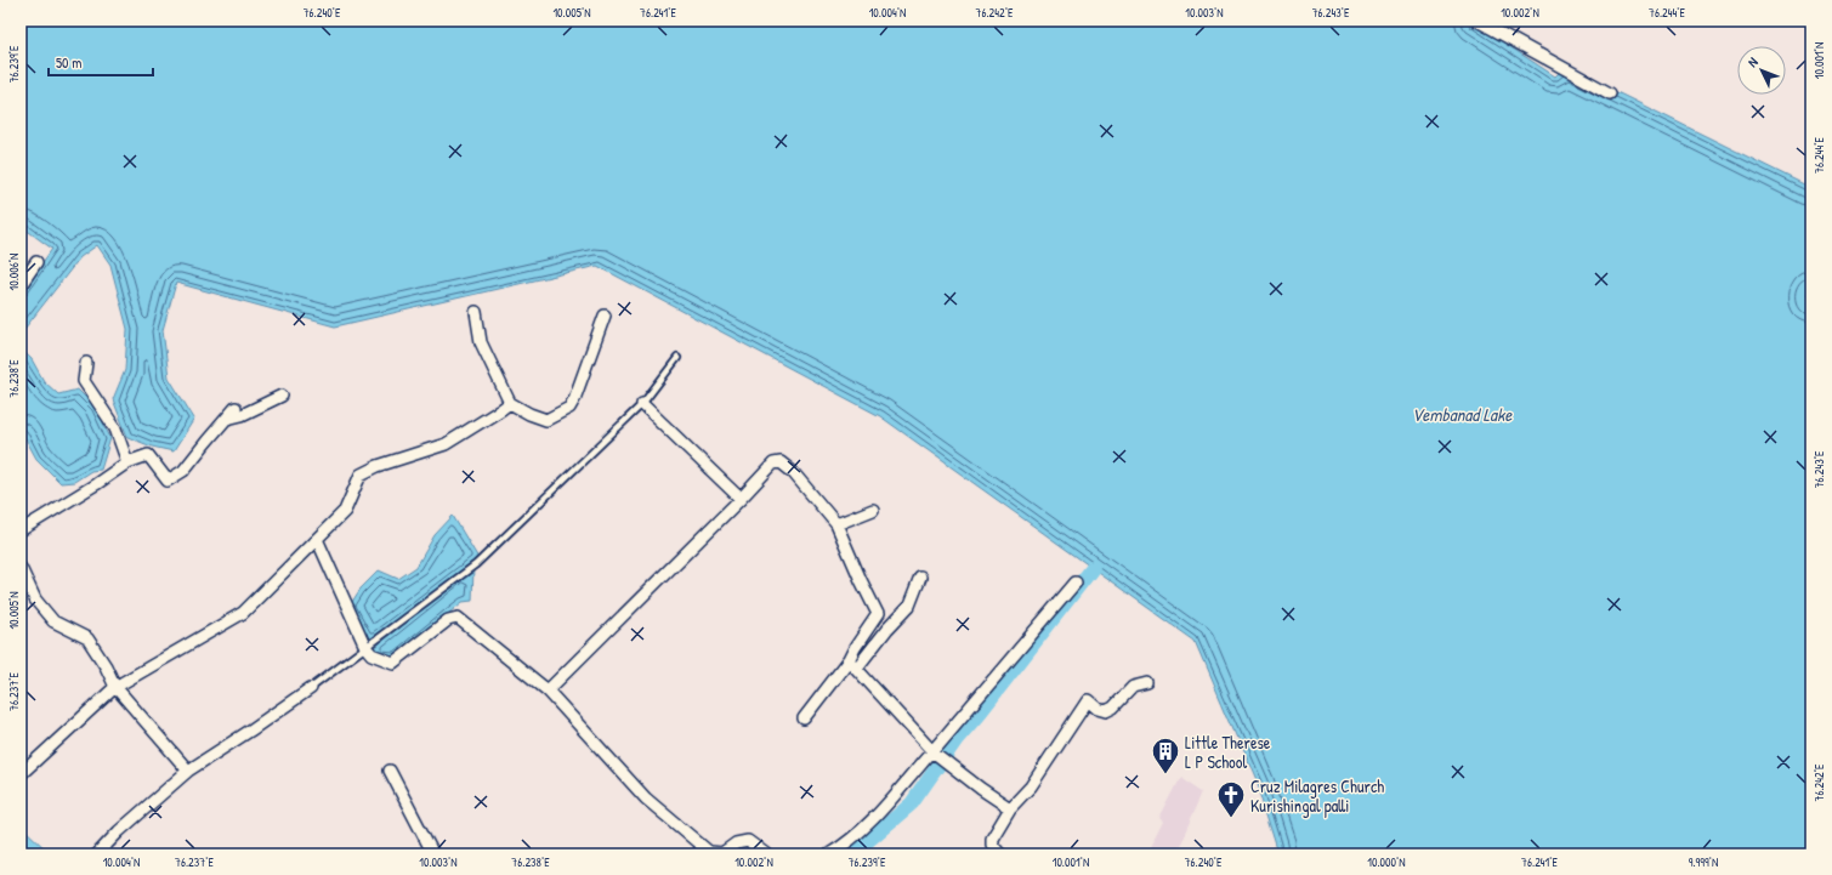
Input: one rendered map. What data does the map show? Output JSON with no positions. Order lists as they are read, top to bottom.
{
  "water": ["Vembanad Lake"],
  "places": {
    "building": ["Little Therese L P School"],
    "church": ["Cruz Milagres Church Kurishingal palli"]
  },
  "scale_bar": "50 m",
  "north": "top left",
  "coordinates": [
    "76.240°E",
    "10.005°N",
    "76.241°E",
    "10.004°N",
    "76.242°E",
    "10.003°N",
    "76.243°E",
    "10.002°N",
    "76.244°E",
    "10.001°N",
    "76.239°E",
    "10.006°N",
    "76.238°E",
    "76.237°E",
    "10.000°N",
    "9.999°N"
  ]
}
